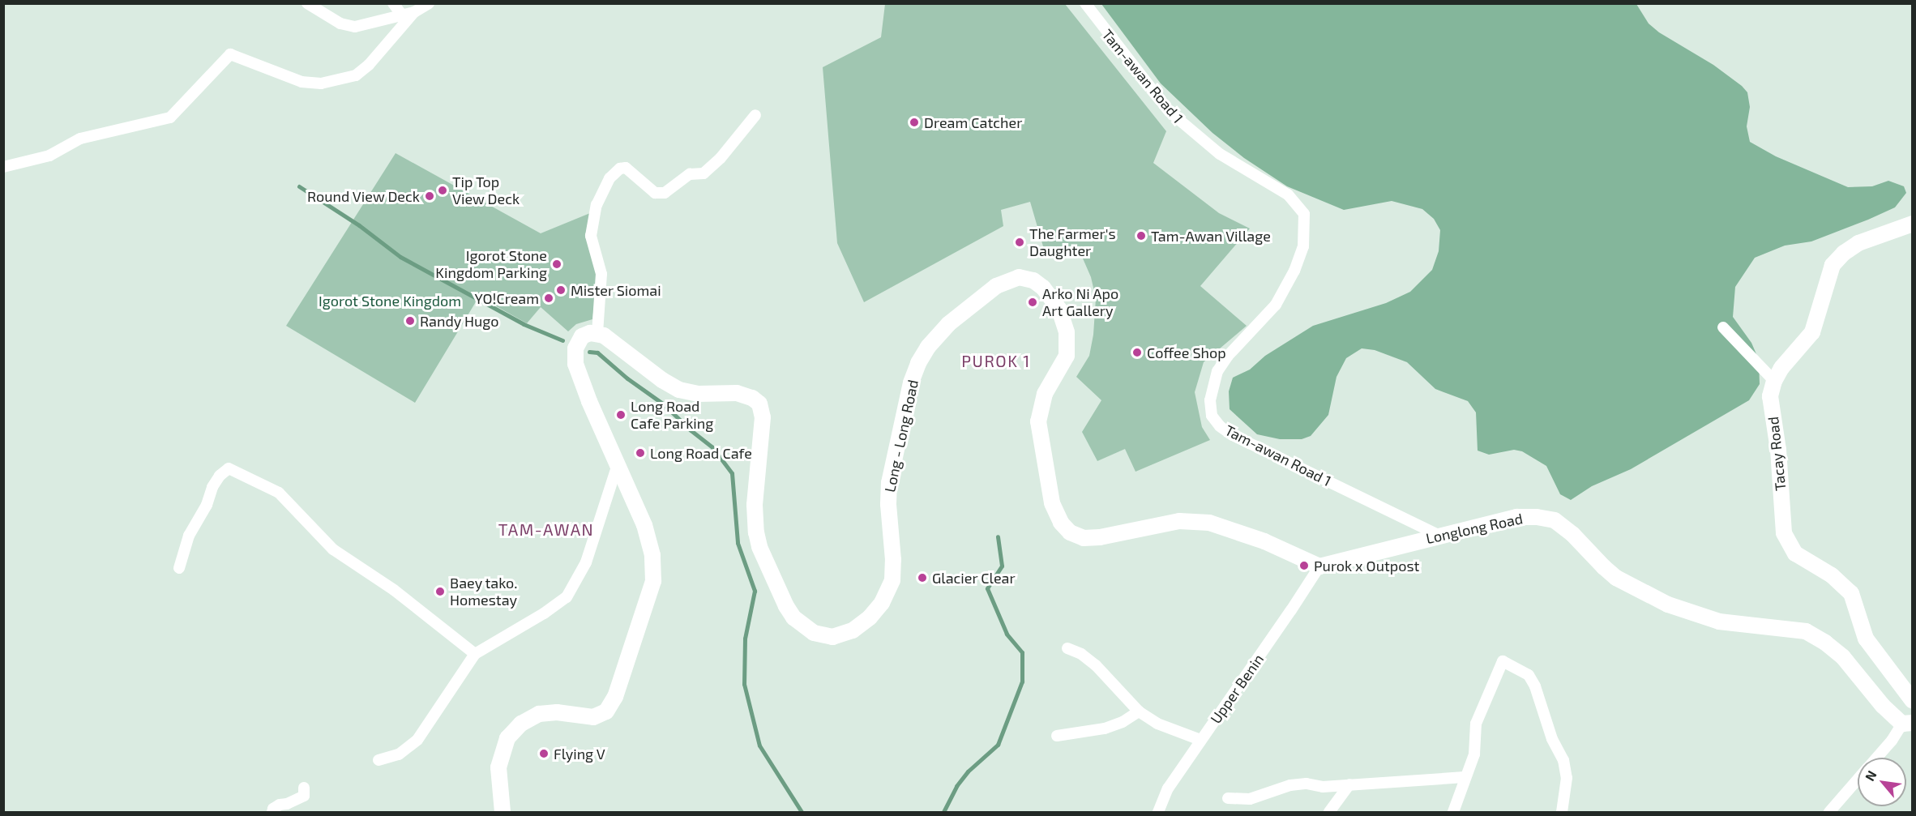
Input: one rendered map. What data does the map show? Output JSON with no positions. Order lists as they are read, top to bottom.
{
  "streets": {
    "main road": ["Long - Long Road", "Tacay Road", "Longlong Road"],
    "street": ["Tam-awan Road 1", "Upper Benin"]
  },
  "crossings": [
    ["Tam-awan Road 1", "Longlong Road"],
    ["Long - Long Road", "Longlong Road"],
    ["Long - Long Road", "Upper Benin"],
    ["Longlong Road", "Upper Benin"]
  ],
  "districts": ["PUROK 1", "TAM-AWAN"],
  "parks": ["Igorot Stone Kingdom"],
  "places": [
    "Dream Catcher",
    "Tip Top View Deck",
    "Round View Deck",
    "Tam-Awan Village",
    "The Farmer's Daughter",
    "Igorot Stone Kingdom Parking",
    "Mister Siomai",
    "YO!Cream",
    "Arko Ni Apo Art Gallery",
    "Randy Hugo",
    "Coffee Shop",
    "Long Road Cafe Parking",
    "Long Road Cafe",
    "Purok x Outpost",
    "Glacier Clear",
    "Baey tako. Homestay",
    "Flying V"
  ],
  "north": "top left"
}
